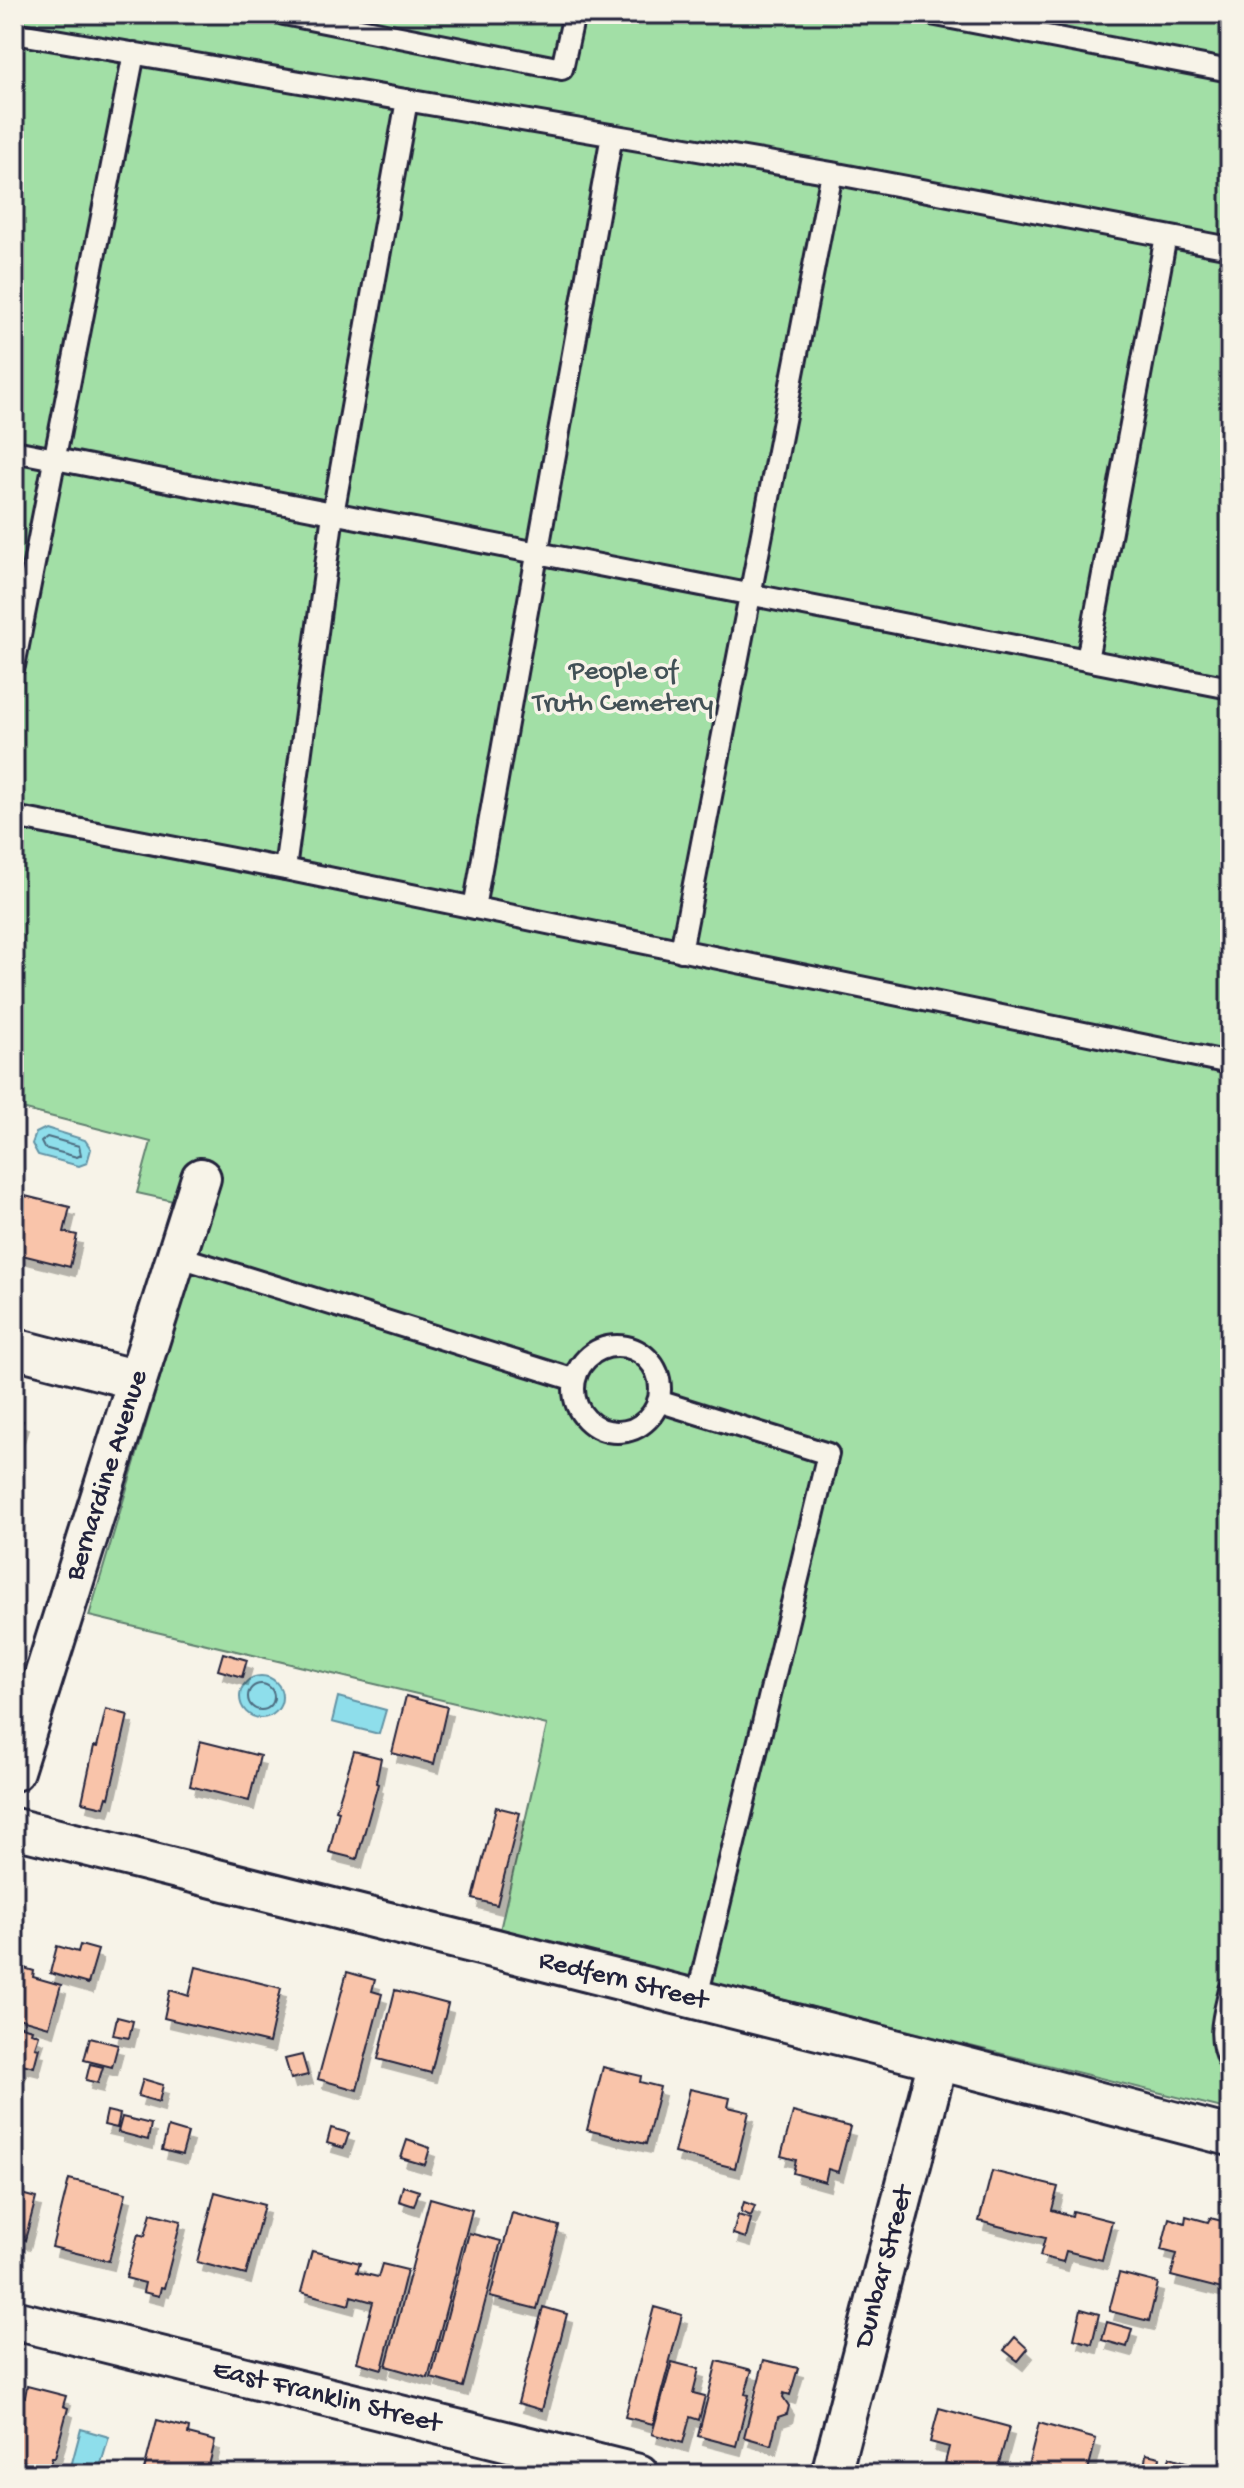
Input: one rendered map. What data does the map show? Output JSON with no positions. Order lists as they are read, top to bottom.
{
  "streets": {
    "street": [
      "Bernardine Avenue",
      "Redfern Street",
      "Dunbar Street",
      "East Franklin Street"
    ]
  },
  "crossings": [
    ["Redfern Street", "Dunbar Street"]
  ],
  "parks": ["People of Truth Cemetery"]
}
